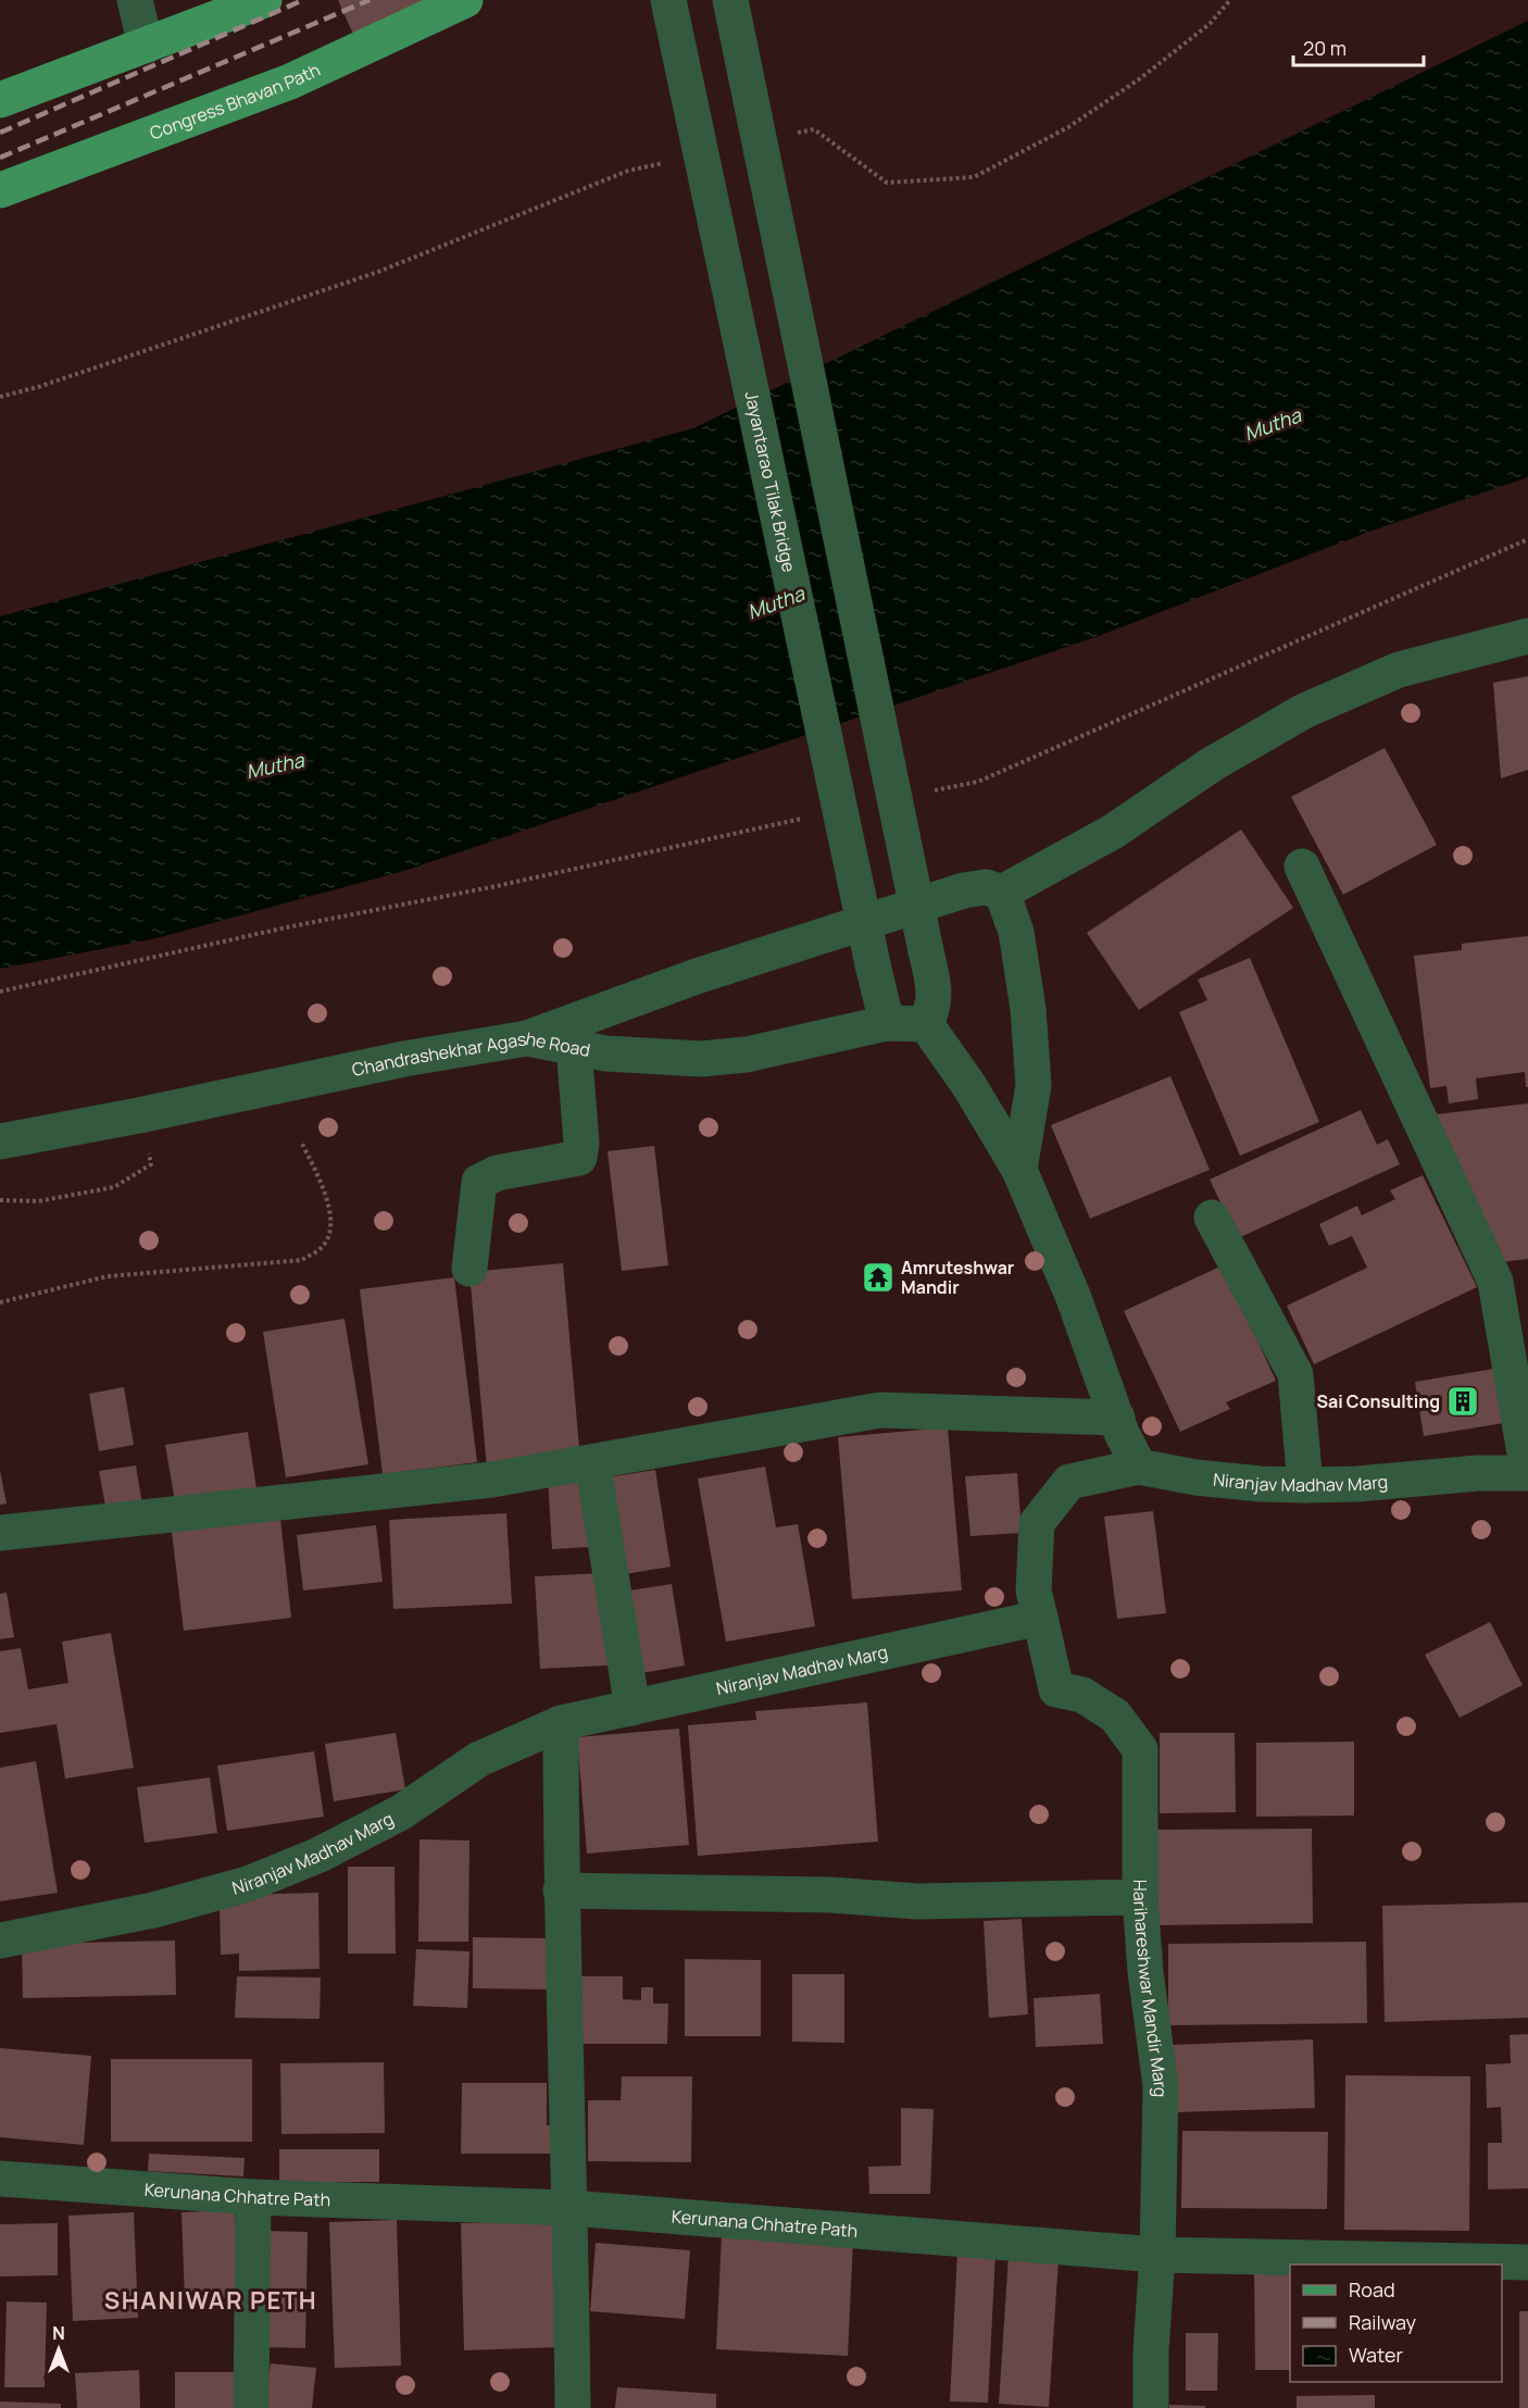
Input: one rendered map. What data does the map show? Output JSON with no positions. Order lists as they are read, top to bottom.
{
  "streets": {
    "main road": ["Congress Bhavan Path"],
    "street": [
      "Jayantarao Tilak Bridge",
      "Chandrashekhar Agashe Road",
      "Niranjav Madhav Marg",
      "Harihareshwar Mandir Marg",
      "Kerunana Chhatre Path"
    ]
  },
  "crossings": [
    ["Jayantarao Tilak Bridge", "Chandrashekhar Agashe Road"],
    ["Niranjav Madhav Marg", "Harihareshwar Mandir Marg"],
    ["Harihareshwar Mandir Marg", "Kerunana Chhatre Path"]
  ],
  "districts": ["SHANIWAR PETH"],
  "water": ["Mutha"],
  "places": {
    "temple": ["Amruteshwar Mandir"],
    "building": ["Sai Consulting"]
  },
  "legend": ["Road", "Railway", "Water"],
  "scale_bar": "20 m",
  "north": "top"
}
